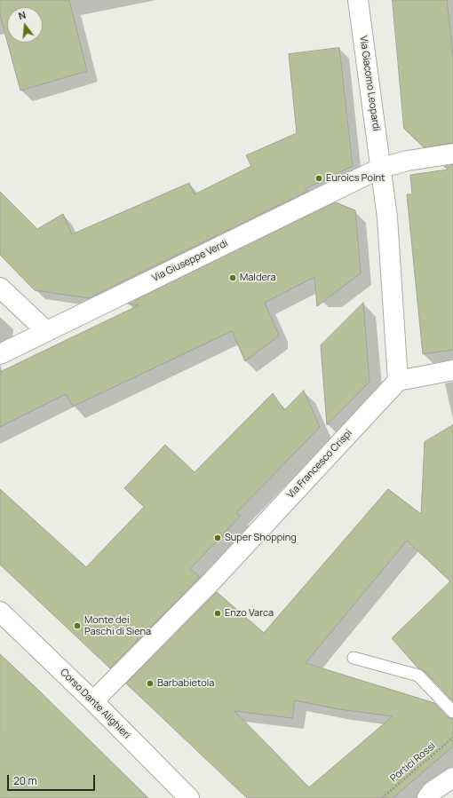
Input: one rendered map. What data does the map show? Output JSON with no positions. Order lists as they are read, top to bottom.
{
  "streets": {
    "street": [
      "Via Giacomo Leopardi",
      "Via Giuseppe Verdi",
      "Via Francesco Crispi",
      "Corso Dante Alighieri"
    ],
    "path": ["Portici Rossi"]
  },
  "crossings": [
    ["Via Giacomo Leopardi", "Via Giuseppe Verdi"],
    ["Via Francesco Crispi", "Corso Dante Alighieri"]
  ],
  "places": [
    "Euroics Point",
    "Maldera",
    "Super Shopping",
    "Enzo Varca",
    "Monte dei Paschi di Siena",
    "Barbabietola"
  ],
  "scale_bar": "20 m",
  "north": "top"
}
